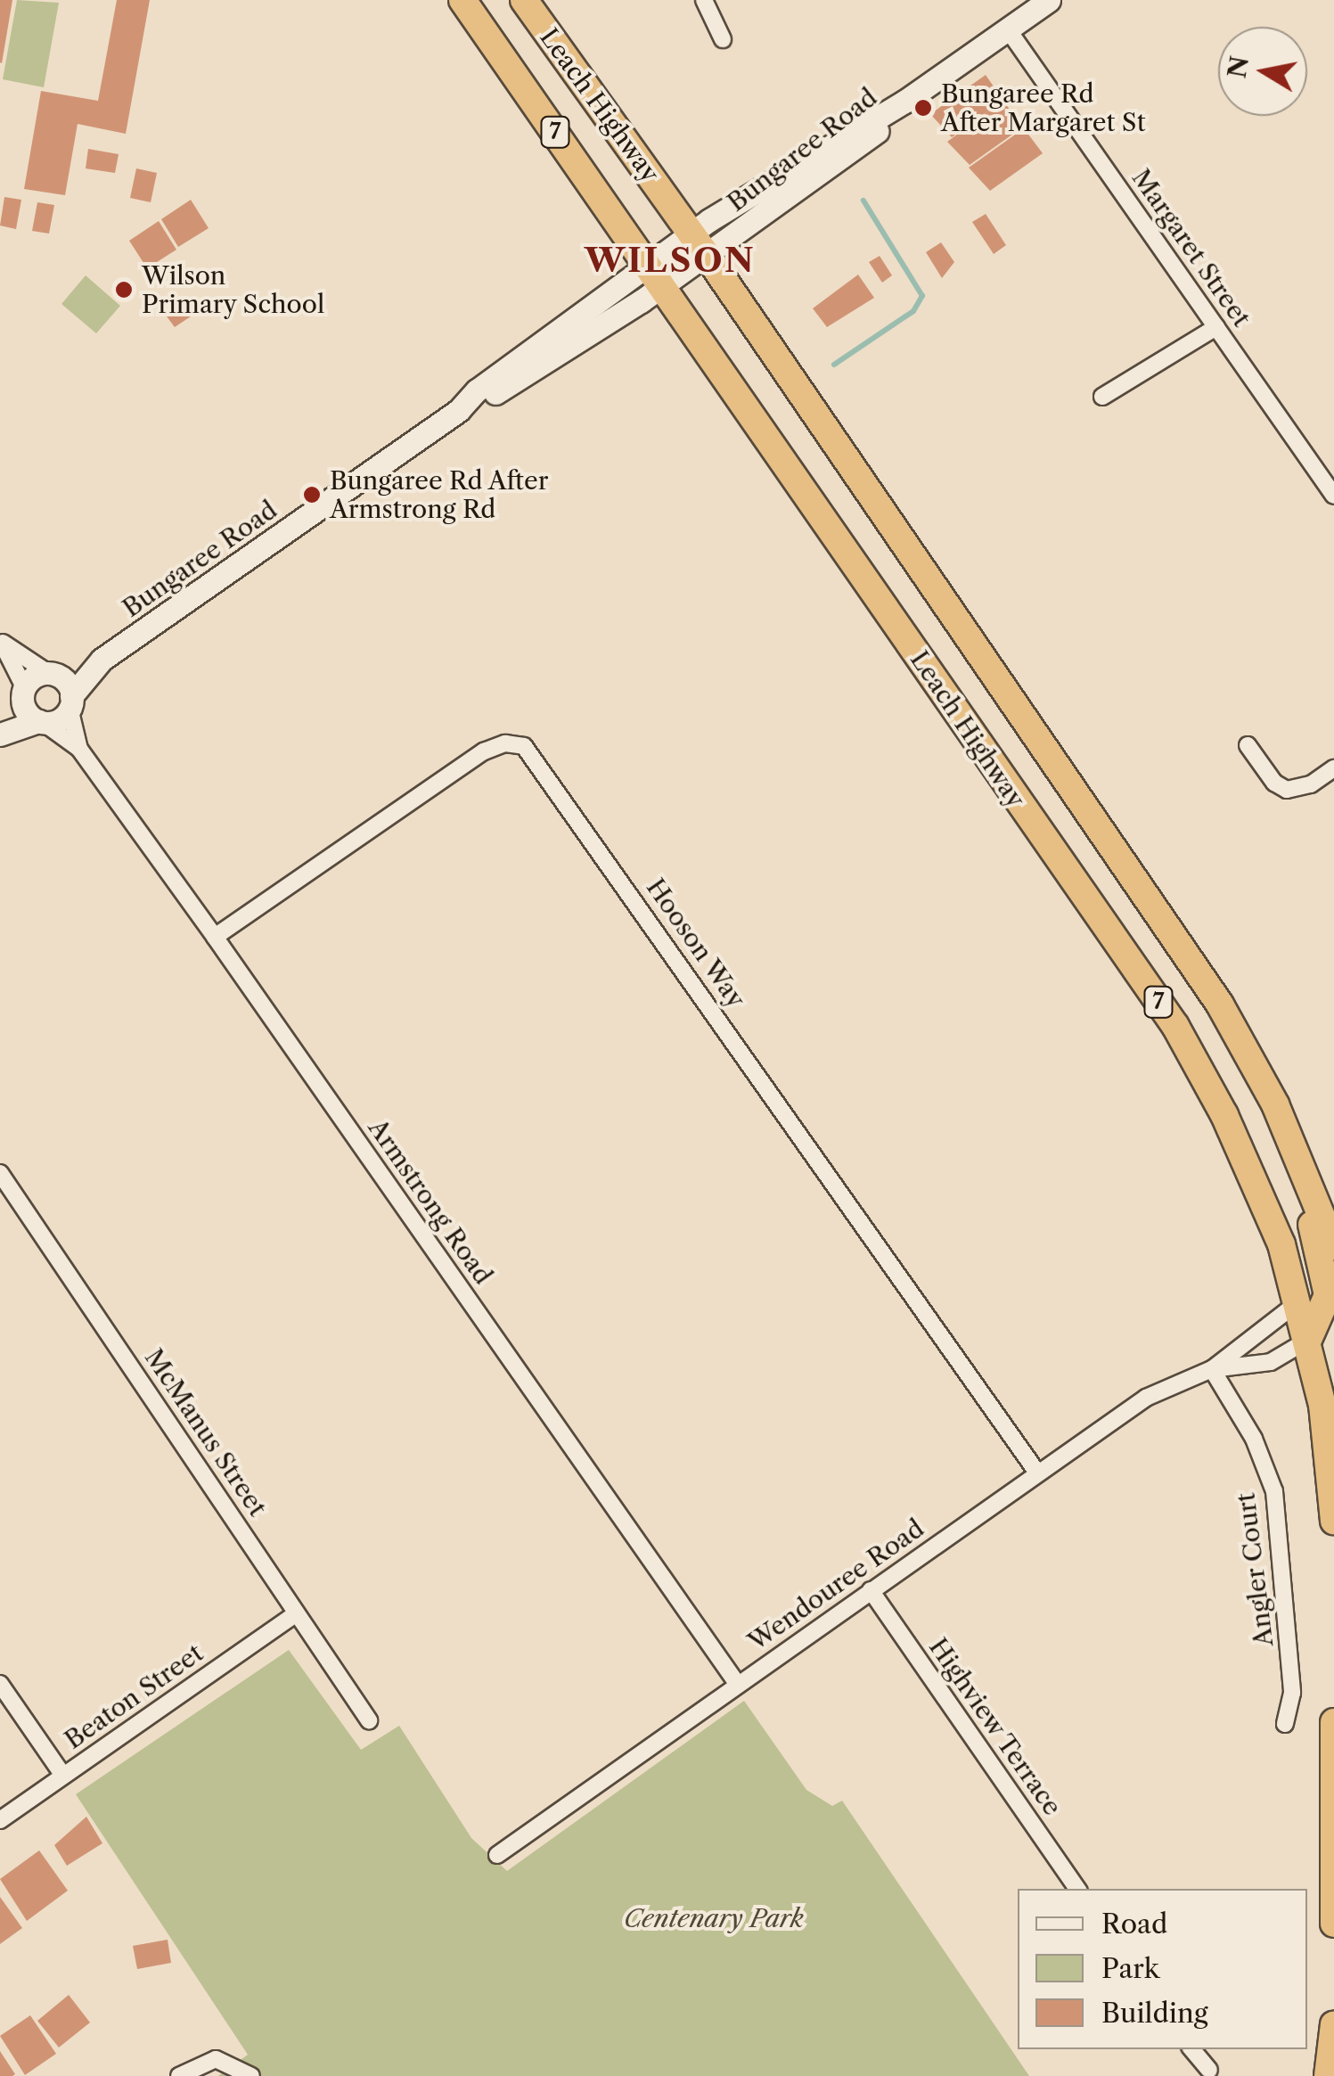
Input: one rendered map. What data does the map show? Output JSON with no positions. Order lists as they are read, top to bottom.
{
  "streets": {
    "highway": ["Leach Highway", "7"],
    "street": [
      "Bungaree Road",
      "Margaret Street",
      "Hooson Way",
      "Armstrong Road",
      "McManus Street",
      "Angler Court",
      "Wendouree Road",
      "Beaton Street",
      "Highview Terrace"
    ]
  },
  "crossings": [
    ["Leach Highway", "Bungaree Road"],
    ["Leach Highway", "Wendouree Road"],
    ["Bungaree Road", "Margaret Street"],
    ["Bungaree Road", "Armstrong Road"],
    ["Hooson Way", "Armstrong Road"],
    ["Hooson Way", "Wendouree Road"],
    ["Armstrong Road", "Wendouree Road"],
    ["McManus Street", "Beaton Street"],
    ["Angler Court", "Wendouree Road"],
    ["Wendouree Road", "Highview Terrace"]
  ],
  "districts": ["WILSON"],
  "parks": ["Centenary Park"],
  "places": ["Bungaree Rd After Margaret St", "Wilson Primary School", "Bungaree Rd After Armstrong Rd"],
  "legend": ["Road", "Park", "Building"],
  "north": "left"
}
